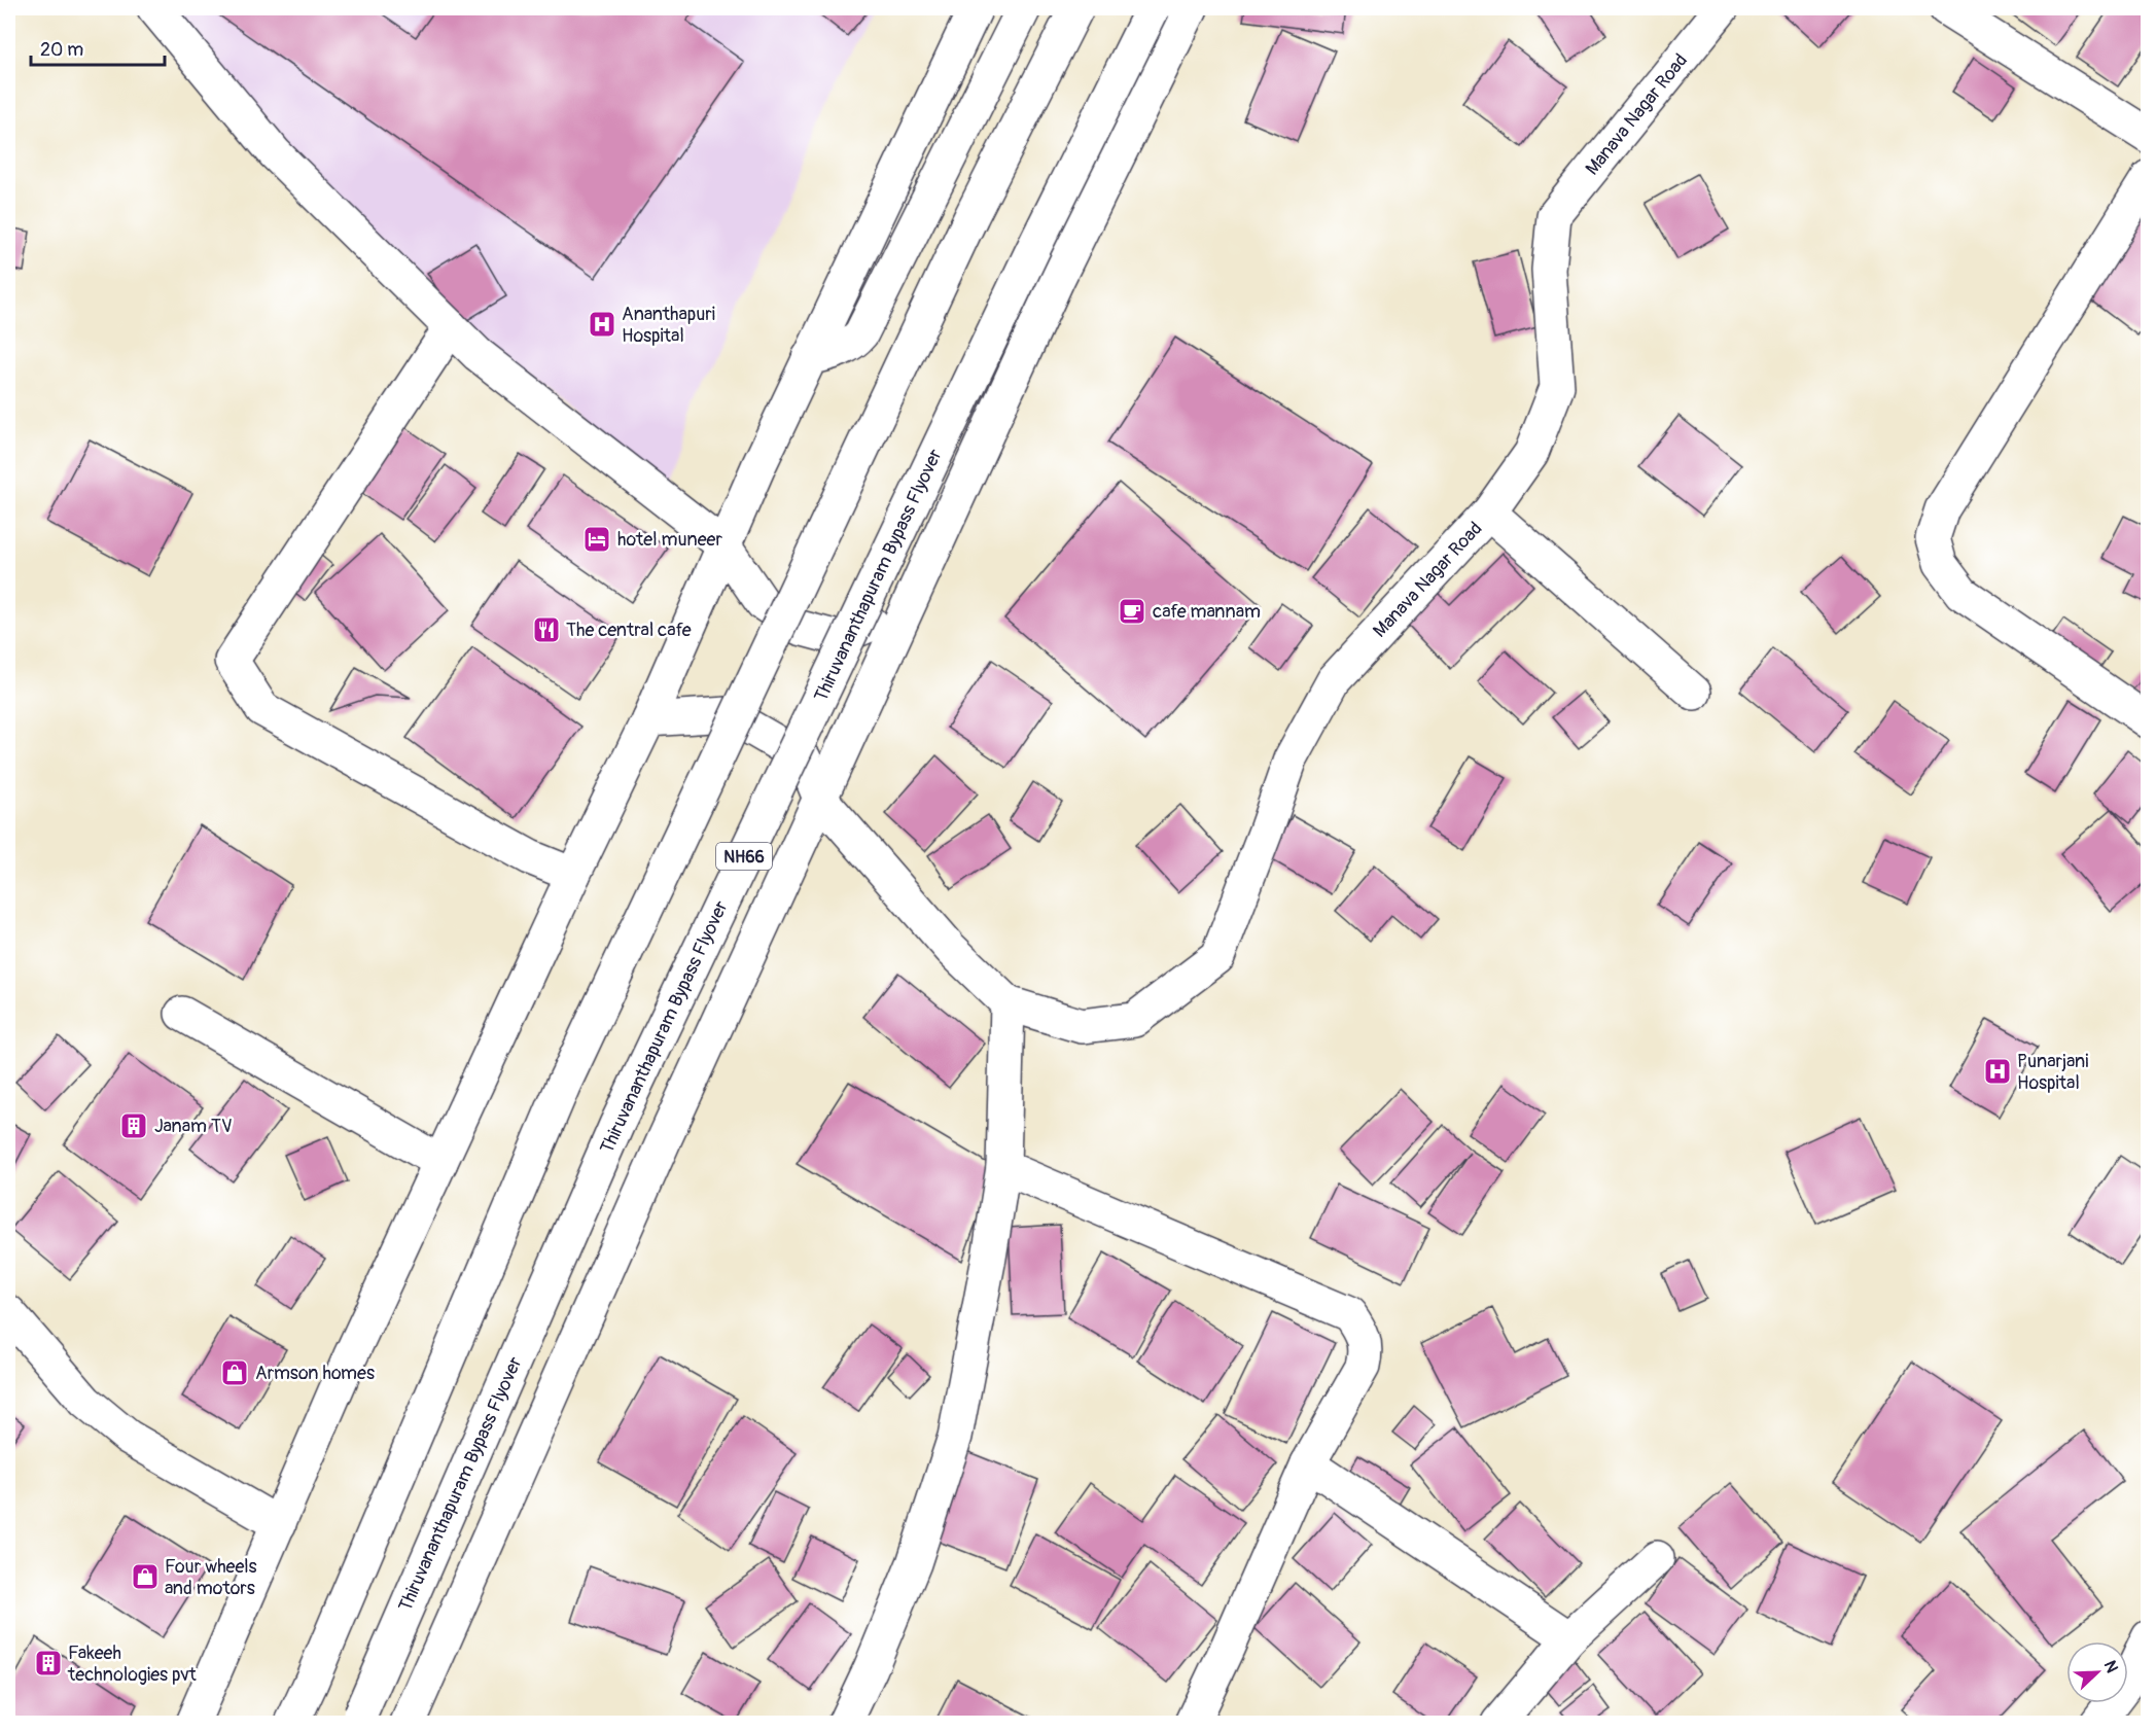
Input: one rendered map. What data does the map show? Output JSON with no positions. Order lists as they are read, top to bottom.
{
  "streets": {
    "main road": ["Manava Nagar Road", "Thiruvananthapuram Bypass Flyover", "NH66"]
  },
  "places": {
    "hospital": ["Ananthapuri Hospital", "Punarjani Hospital"],
    "hotel": ["hotel muneer"],
    "cafe": ["cafe mannam"],
    "restaurant": ["The central cafe"],
    "building": ["Janam TV", "Fakeeh technologies pvt"],
    "shop": ["Armson homes", "Four wheels and motors"]
  },
  "scale_bar": "20 m",
  "north": "top right"
}
